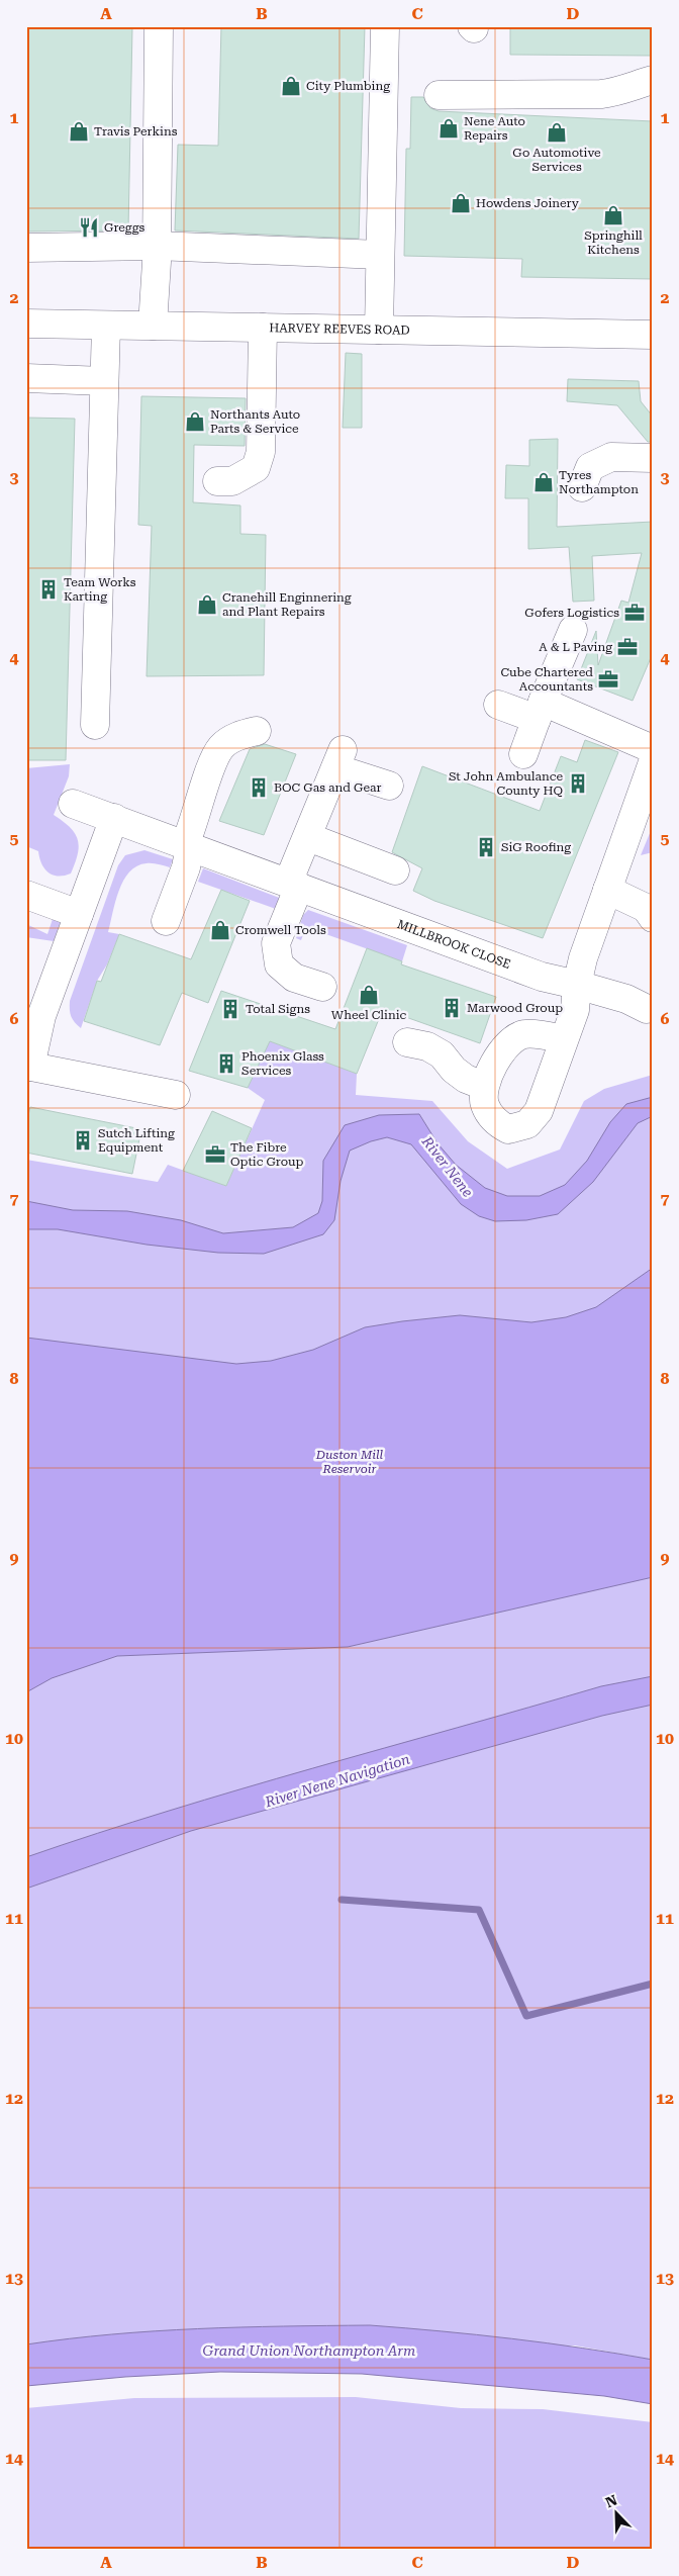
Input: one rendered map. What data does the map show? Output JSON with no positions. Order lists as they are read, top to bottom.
{
  "streets": {
    "street": ["HARVEY REEVES ROAD", "MILLBROOK CLOSE"]
  },
  "water": ["River Nene", "River Nene Navigation", "Grand Union Northampton Arm"],
  "parks": ["Duston Mill Reservoir"],
  "places": {
    "shop": [
      "City Plumbing",
      "Nene Auto Repairs",
      "Travis Perkins",
      "Go Automotive Services",
      "Howdens Joinery",
      "Springhill Kitchens",
      "Northants Auto Parts & Service",
      "Tyres Northampton",
      "Cranehill Enginnering and Plant Repairs",
      "Cromwell Tools",
      "Wheel Clinic"
    ],
    "restaurant": ["Greggs"],
    "building": [
      "Team Works Karting",
      "St John Ambulance County HQ",
      "BOC Gas and Gear",
      "SiG Roofing",
      "Marwood Group",
      "Total Signs",
      "Phoenix Glass Services",
      "Sutch Lifting Equipment"
    ],
    "office": [
      "Gofers Logistics",
      "A & L Paving",
      "Cube Chartered Accountants",
      "The Fibre Optic Group"
    ]
  },
  "north": "top left",
  "grid": {
    "columns": [
      "A",
      "B",
      "C",
      "D"
    ],
    "rows": [
      "1",
      "2",
      "3",
      "4",
      "5",
      "6",
      "7",
      "8",
      "9",
      "10",
      "11",
      "12",
      "13",
      "14"
    ]
  }
}
